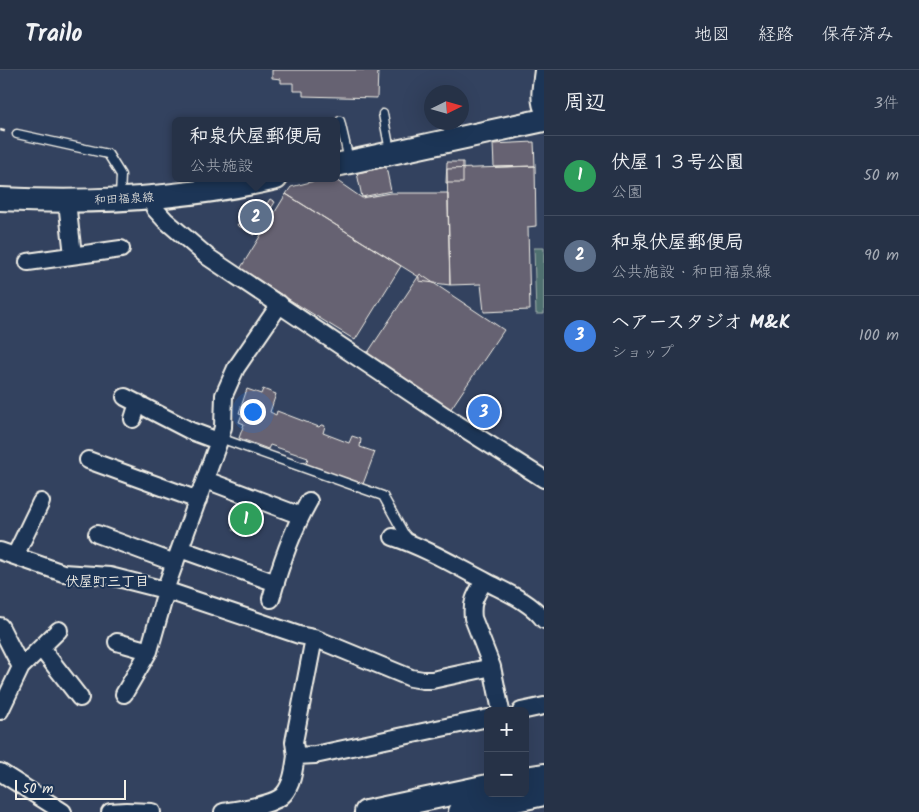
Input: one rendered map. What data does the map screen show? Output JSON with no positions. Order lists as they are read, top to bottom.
{
  "streets": {
    "main road": ["和田福泉線"]
  },
  "districts": ["伏屋町三丁目"],
  "scale_bar": "50 m",
  "north": "right",
  "page": {
    "header": "Trailo",
    "nav": ["地図", "経路", "保存済み"],
    "heading": ["周辺", "3件"],
    "popup": ["和泉伏屋郵便局", "公共施設"],
    "list": [
      {
        "mark": "1",
        "name": "伏屋１３号公園",
        "note": "公園",
        "value": "50 m"
      },
      {
        "mark": "2",
        "name": "和泉伏屋郵便局",
        "note": "公共施設 · 和田福泉線",
        "value": "90 m"
      },
      {
        "mark": "3",
        "name": "ヘアースタジオ M&K",
        "note": "ショップ",
        "value": "100 m"
      }
    ],
    "pins": ["2", "3", "1"],
    "map_buttons": ["+", "−"],
    "scale": "50 m"
  }
}
